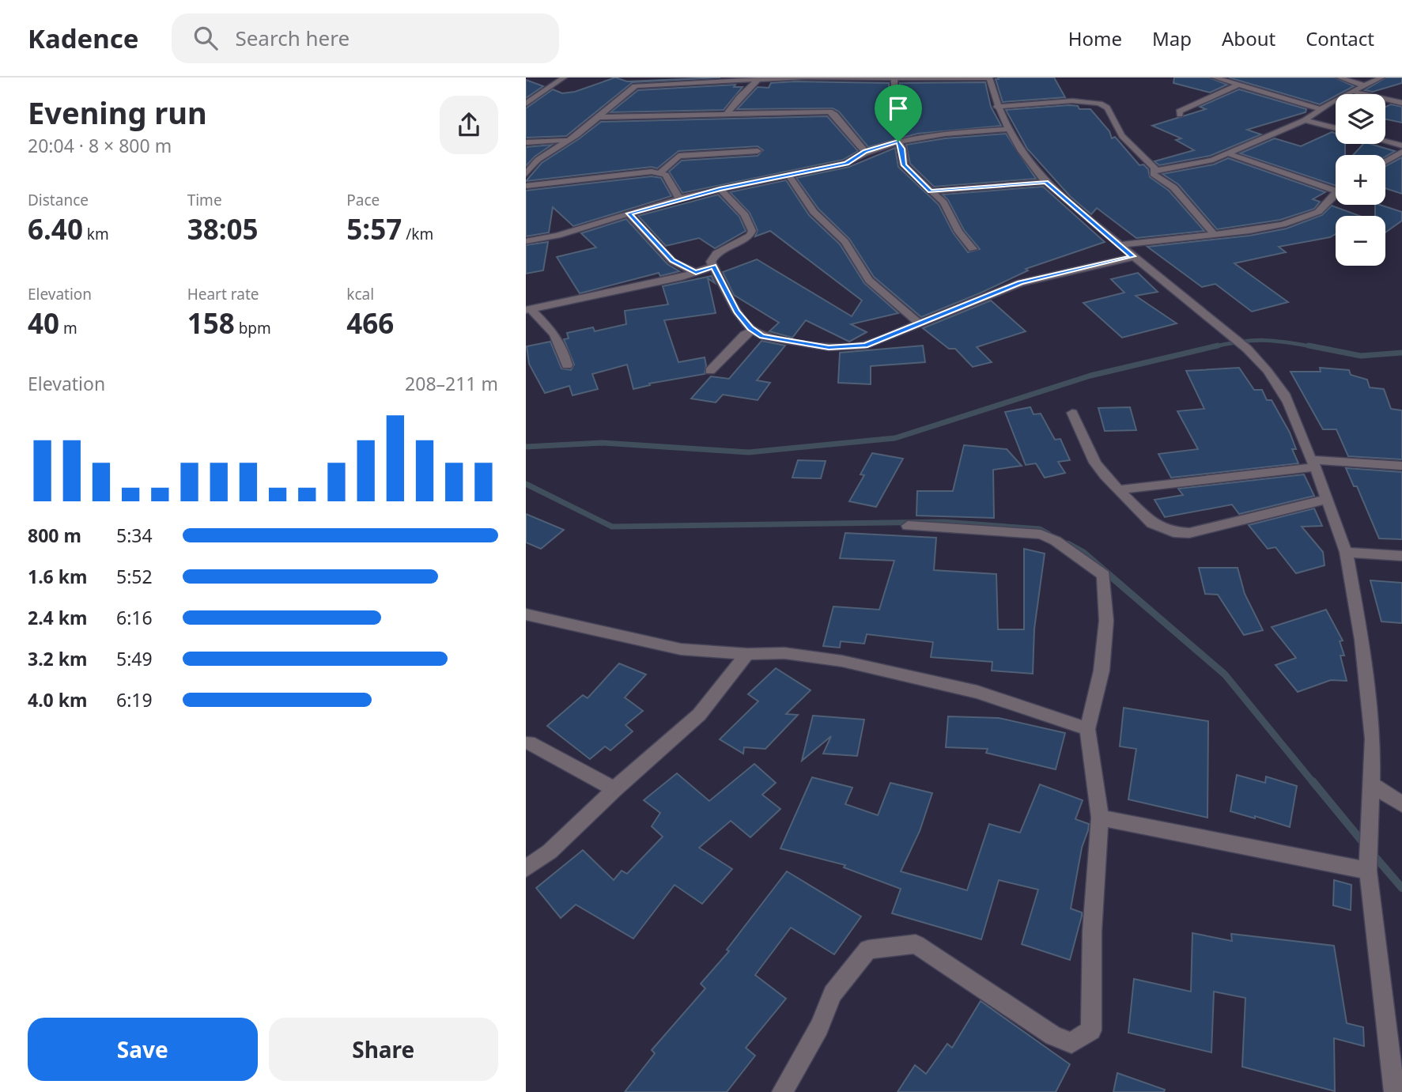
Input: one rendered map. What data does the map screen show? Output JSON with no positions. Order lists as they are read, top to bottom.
{
  "page": {
    "header": "Kadence",
    "search": "Search here",
    "nav": [
      "Home",
      "Map",
      "About",
      "Contact"
    ],
    "heading": ["Evening run", "20:04 · 8 × 800 m"],
    "map_buttons": ["+", "−"],
    "stats": [
      ["Distance", "6.40 km"],
      ["Time", "38:05"],
      ["Pace", "5:57 /km"],
      ["Elevation", "40 m"],
      ["Heart rate", "158 bpm"],
      ["kcal", "466"]
    ],
    "chart": ["Elevation", "208–211 m"],
    "list": [
      {
        "name": "800 m",
        "note": "5:34"
      },
      {
        "name": "1.6 km",
        "note": "5:52"
      },
      {
        "name": "2.4 km",
        "note": "6:16"
      },
      {
        "name": "3.2 km",
        "note": "5:49"
      },
      {
        "name": "4.0 km",
        "note": "6:19"
      }
    ],
    "buttons": ["Save", "Share"]
  }
}
